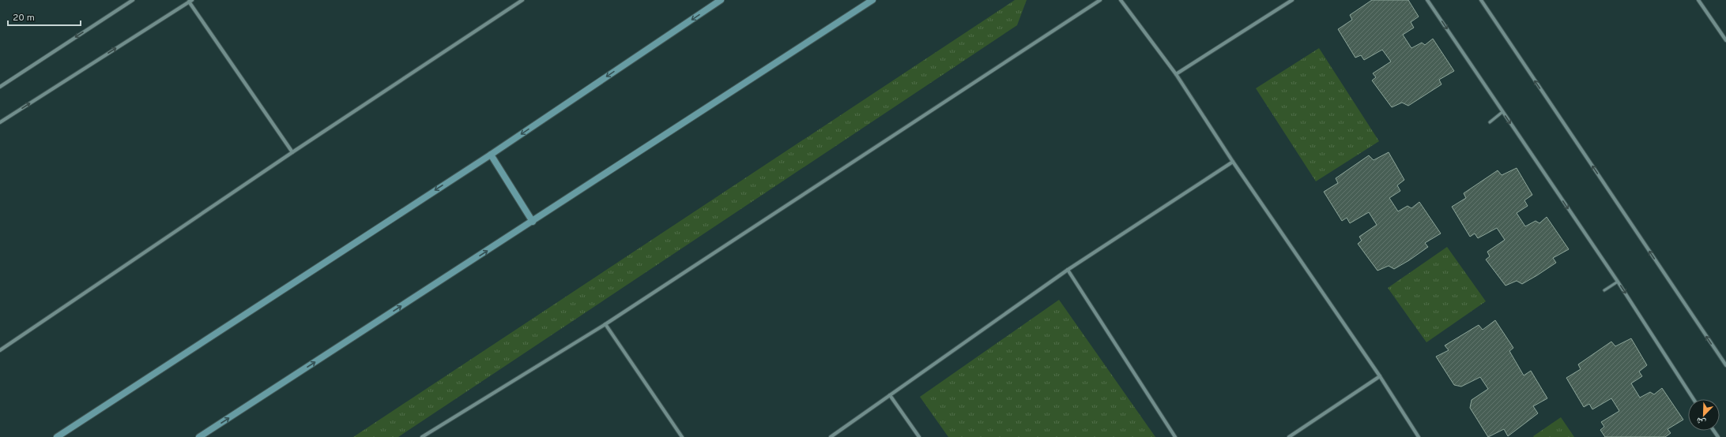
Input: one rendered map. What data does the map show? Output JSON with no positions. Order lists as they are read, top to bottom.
{
  "scale_bar": "20 m",
  "north": "bottom left"
}
